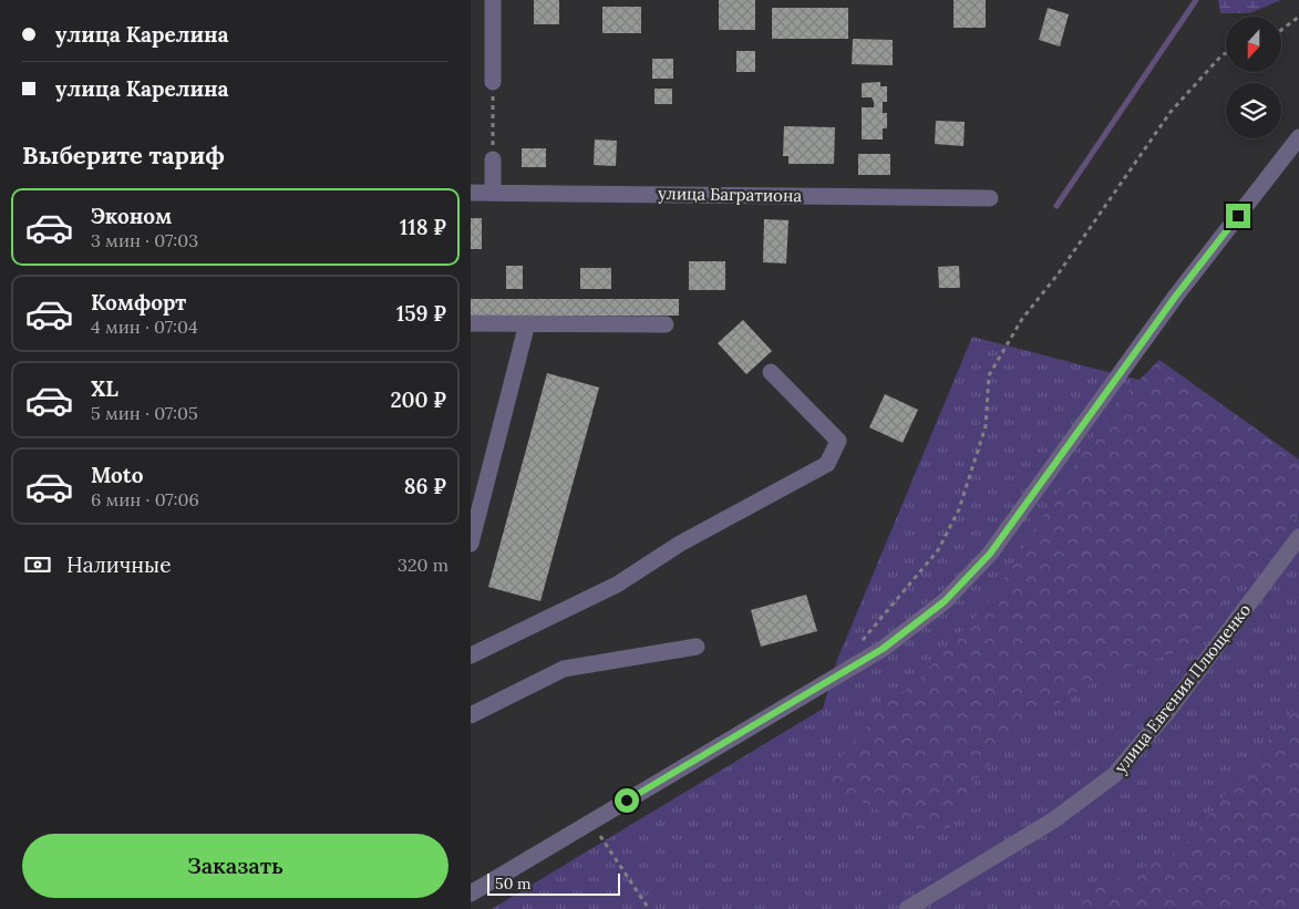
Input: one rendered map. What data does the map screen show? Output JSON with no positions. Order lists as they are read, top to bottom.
{
  "streets": {
    "street": ["улица Багратиона", "улица Евгения Плющенко"]
  },
  "scale_bar": "50 m",
  "north": "bottom",
  "page": {
    "banner": ["улица Карелина", "улица Карелина"],
    "heading": "Выберите тариф",
    "list": [
      {
        "name": "Эконом",
        "note": "3 мин · 07:03",
        "value": "118 ₽"
      },
      {
        "name": "Комфорт",
        "note": "4 мин · 07:04",
        "value": "159 ₽"
      },
      {
        "name": "XL",
        "note": "5 мин · 07:05",
        "value": "200 ₽"
      },
      {
        "name": "Moto",
        "note": "6 мин · 07:06",
        "value": "86 ₽"
      }
    ],
    "pay": ["Наличные", "320 m"],
    "buttons": "Заказать",
    "scale": "50 m"
  }
}
